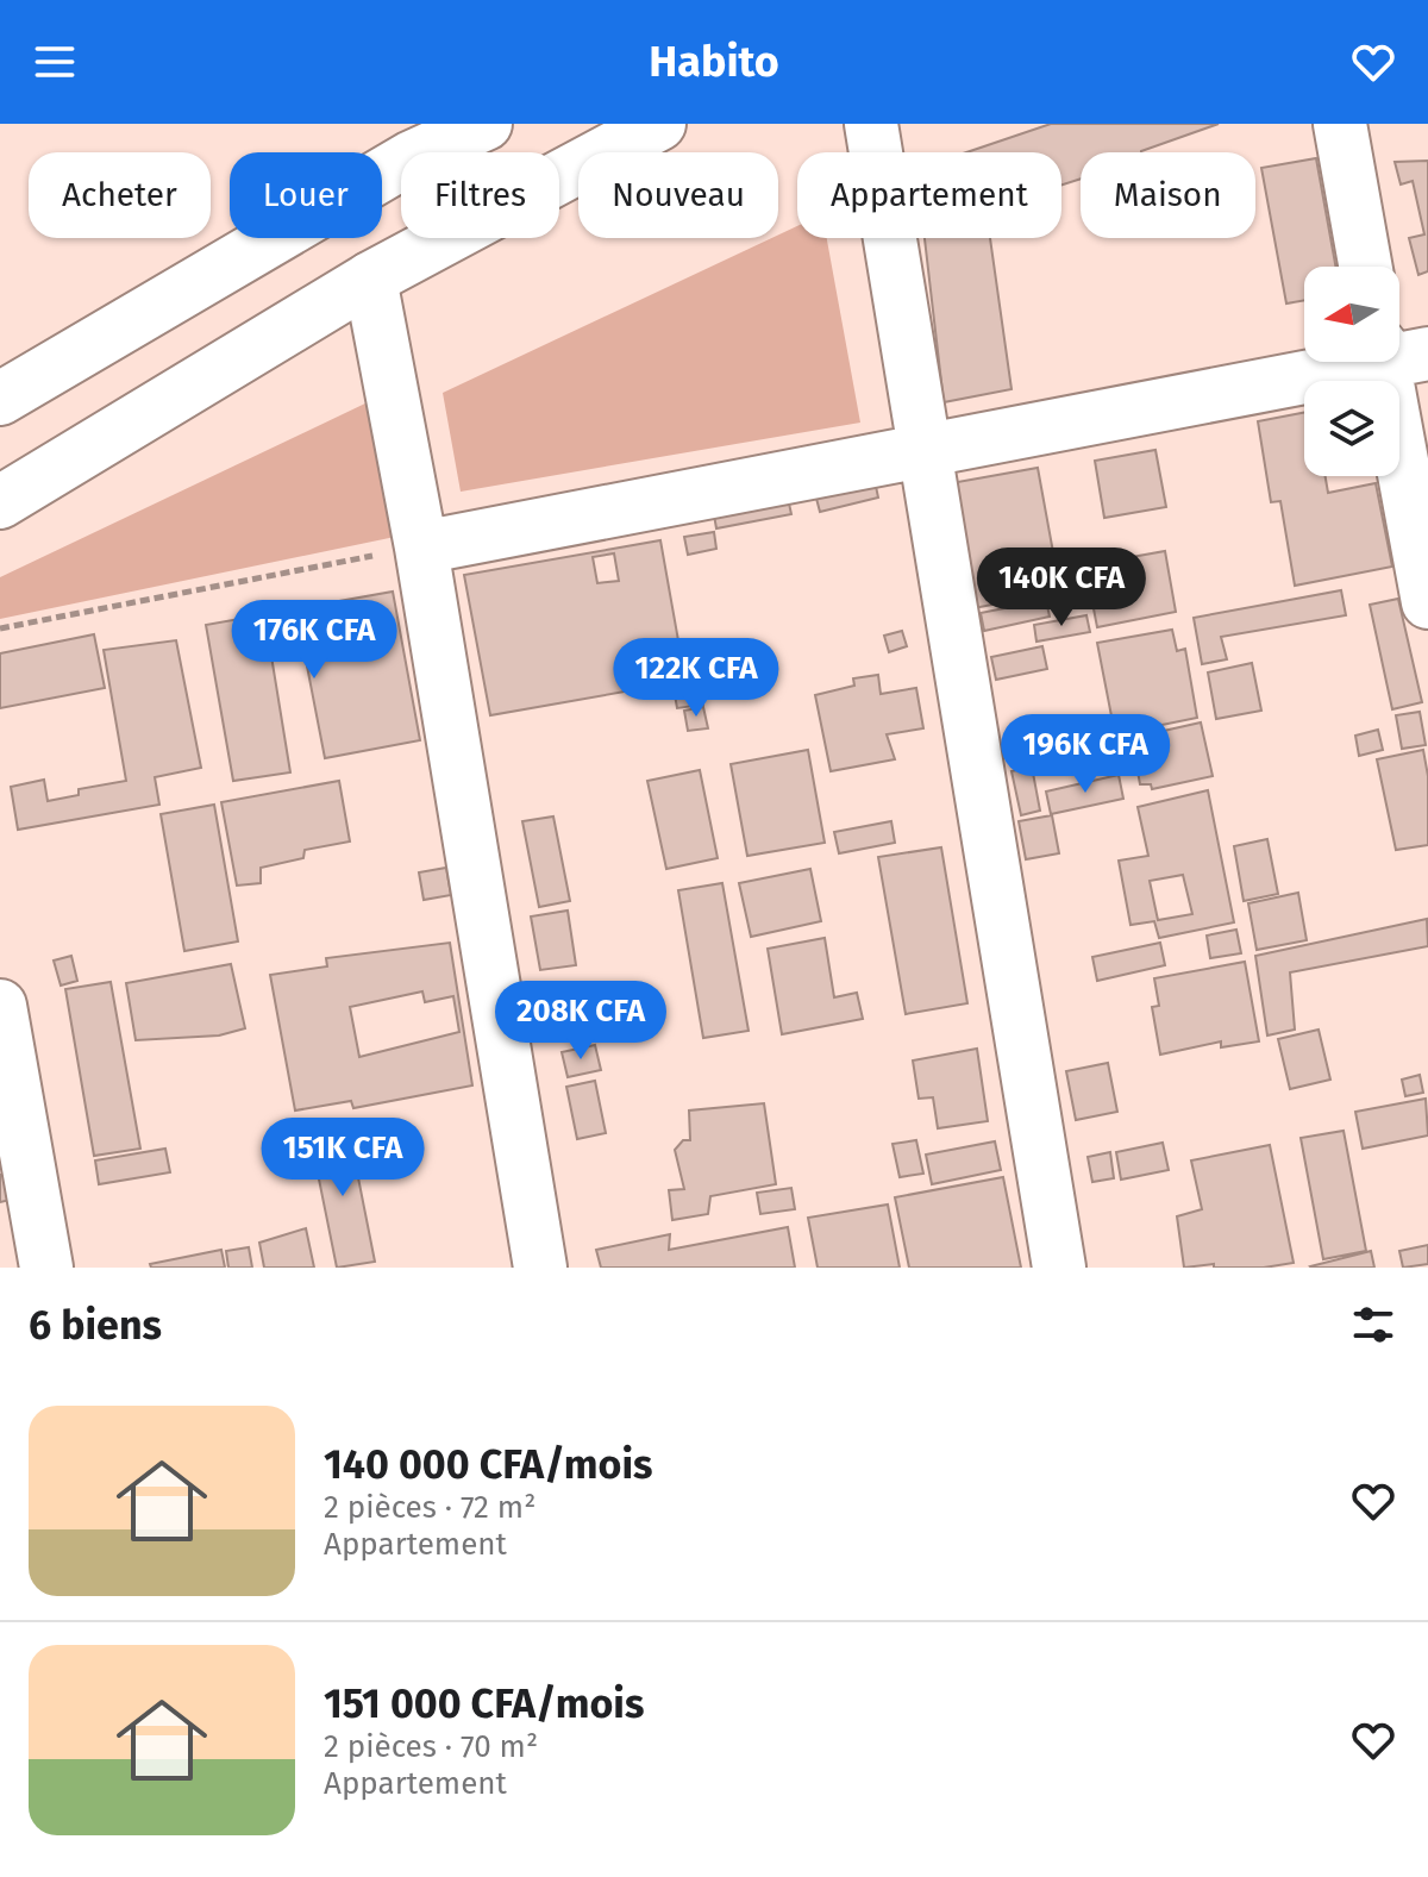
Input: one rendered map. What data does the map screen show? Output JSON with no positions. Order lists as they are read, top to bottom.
{
  "north": "left",
  "page": {
    "header": "Habito",
    "chip": [
      "Acheter",
      "Louer",
      "Filtres",
      "Nouveau",
      "Appartement",
      "Maison"
    ],
    "price": [
      "140K CFA",
      "176K CFA",
      "122K CFA",
      "196K CFA",
      "208K CFA",
      "151K CFA"
    ],
    "heading": "6 biens",
    "list": [
      {
        "name": "140 000 CFA/mois",
        "note": "2 pièces · 72 m² · Appartement"
      },
      {
        "name": "151 000 CFA/mois",
        "note": "2 pièces · 70 m² · Appartement"
      }
    ]
  }
}
